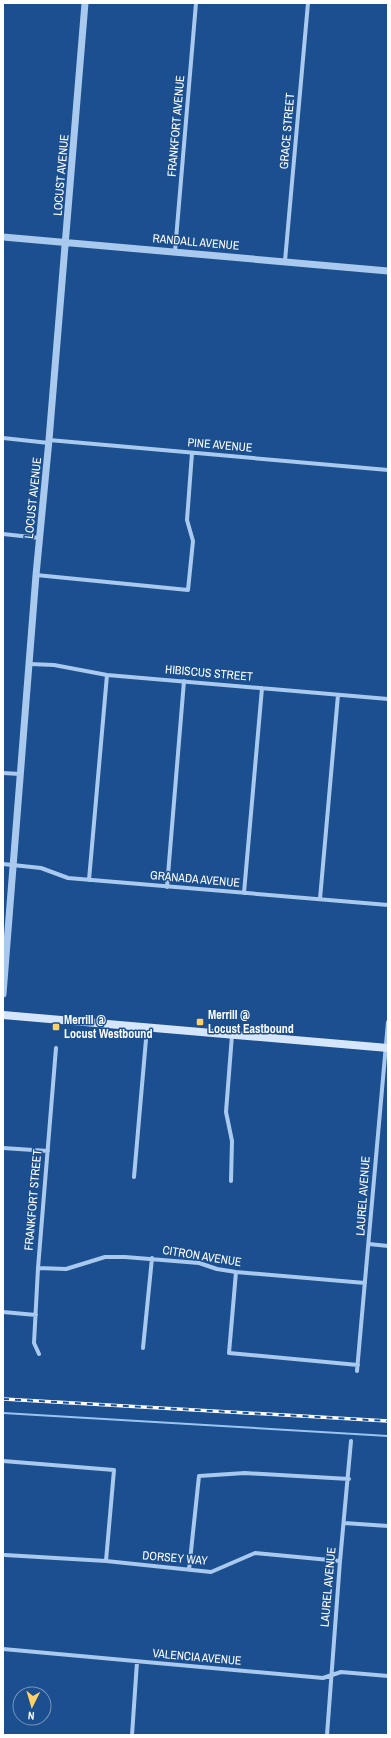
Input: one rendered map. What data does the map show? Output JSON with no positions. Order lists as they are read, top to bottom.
{
  "streets": {
    "street": [
      "FRANKFORT AVENUE",
      "GRACE STREET",
      "LOCUST AVENUE",
      "RANDALL AVENUE",
      "PINE AVENUE",
      "HIBISCUS STREET",
      "GRANADA AVENUE",
      "LAUREL AVENUE",
      "FRANKFORT STREET",
      "CITRON AVENUE",
      "DORSEY WAY",
      "VALENCIA AVENUE"
    ]
  },
  "crossings": [
    ["FRANKFORT AVENUE", "RANDALL AVENUE"],
    ["GRACE STREET", "RANDALL AVENUE"],
    ["LOCUST AVENUE", "RANDALL AVENUE"],
    ["LOCUST AVENUE", "PINE AVENUE"],
    ["LOCUST AVENUE", "HIBISCUS STREET"],
    ["LOCUST AVENUE", "GRANADA AVENUE"],
    ["LAUREL AVENUE", "CITRON AVENUE"],
    ["LAUREL AVENUE", "DORSEY WAY"],
    ["LAUREL AVENUE", "VALENCIA AVENUE"],
    ["FRANKFORT STREET", "CITRON AVENUE"]
  ],
  "places": {
    "transit": ["Merrill @ Locust Eastbound", "Merrill @ Locust Westbound"]
  },
  "north": "bottom"
}
